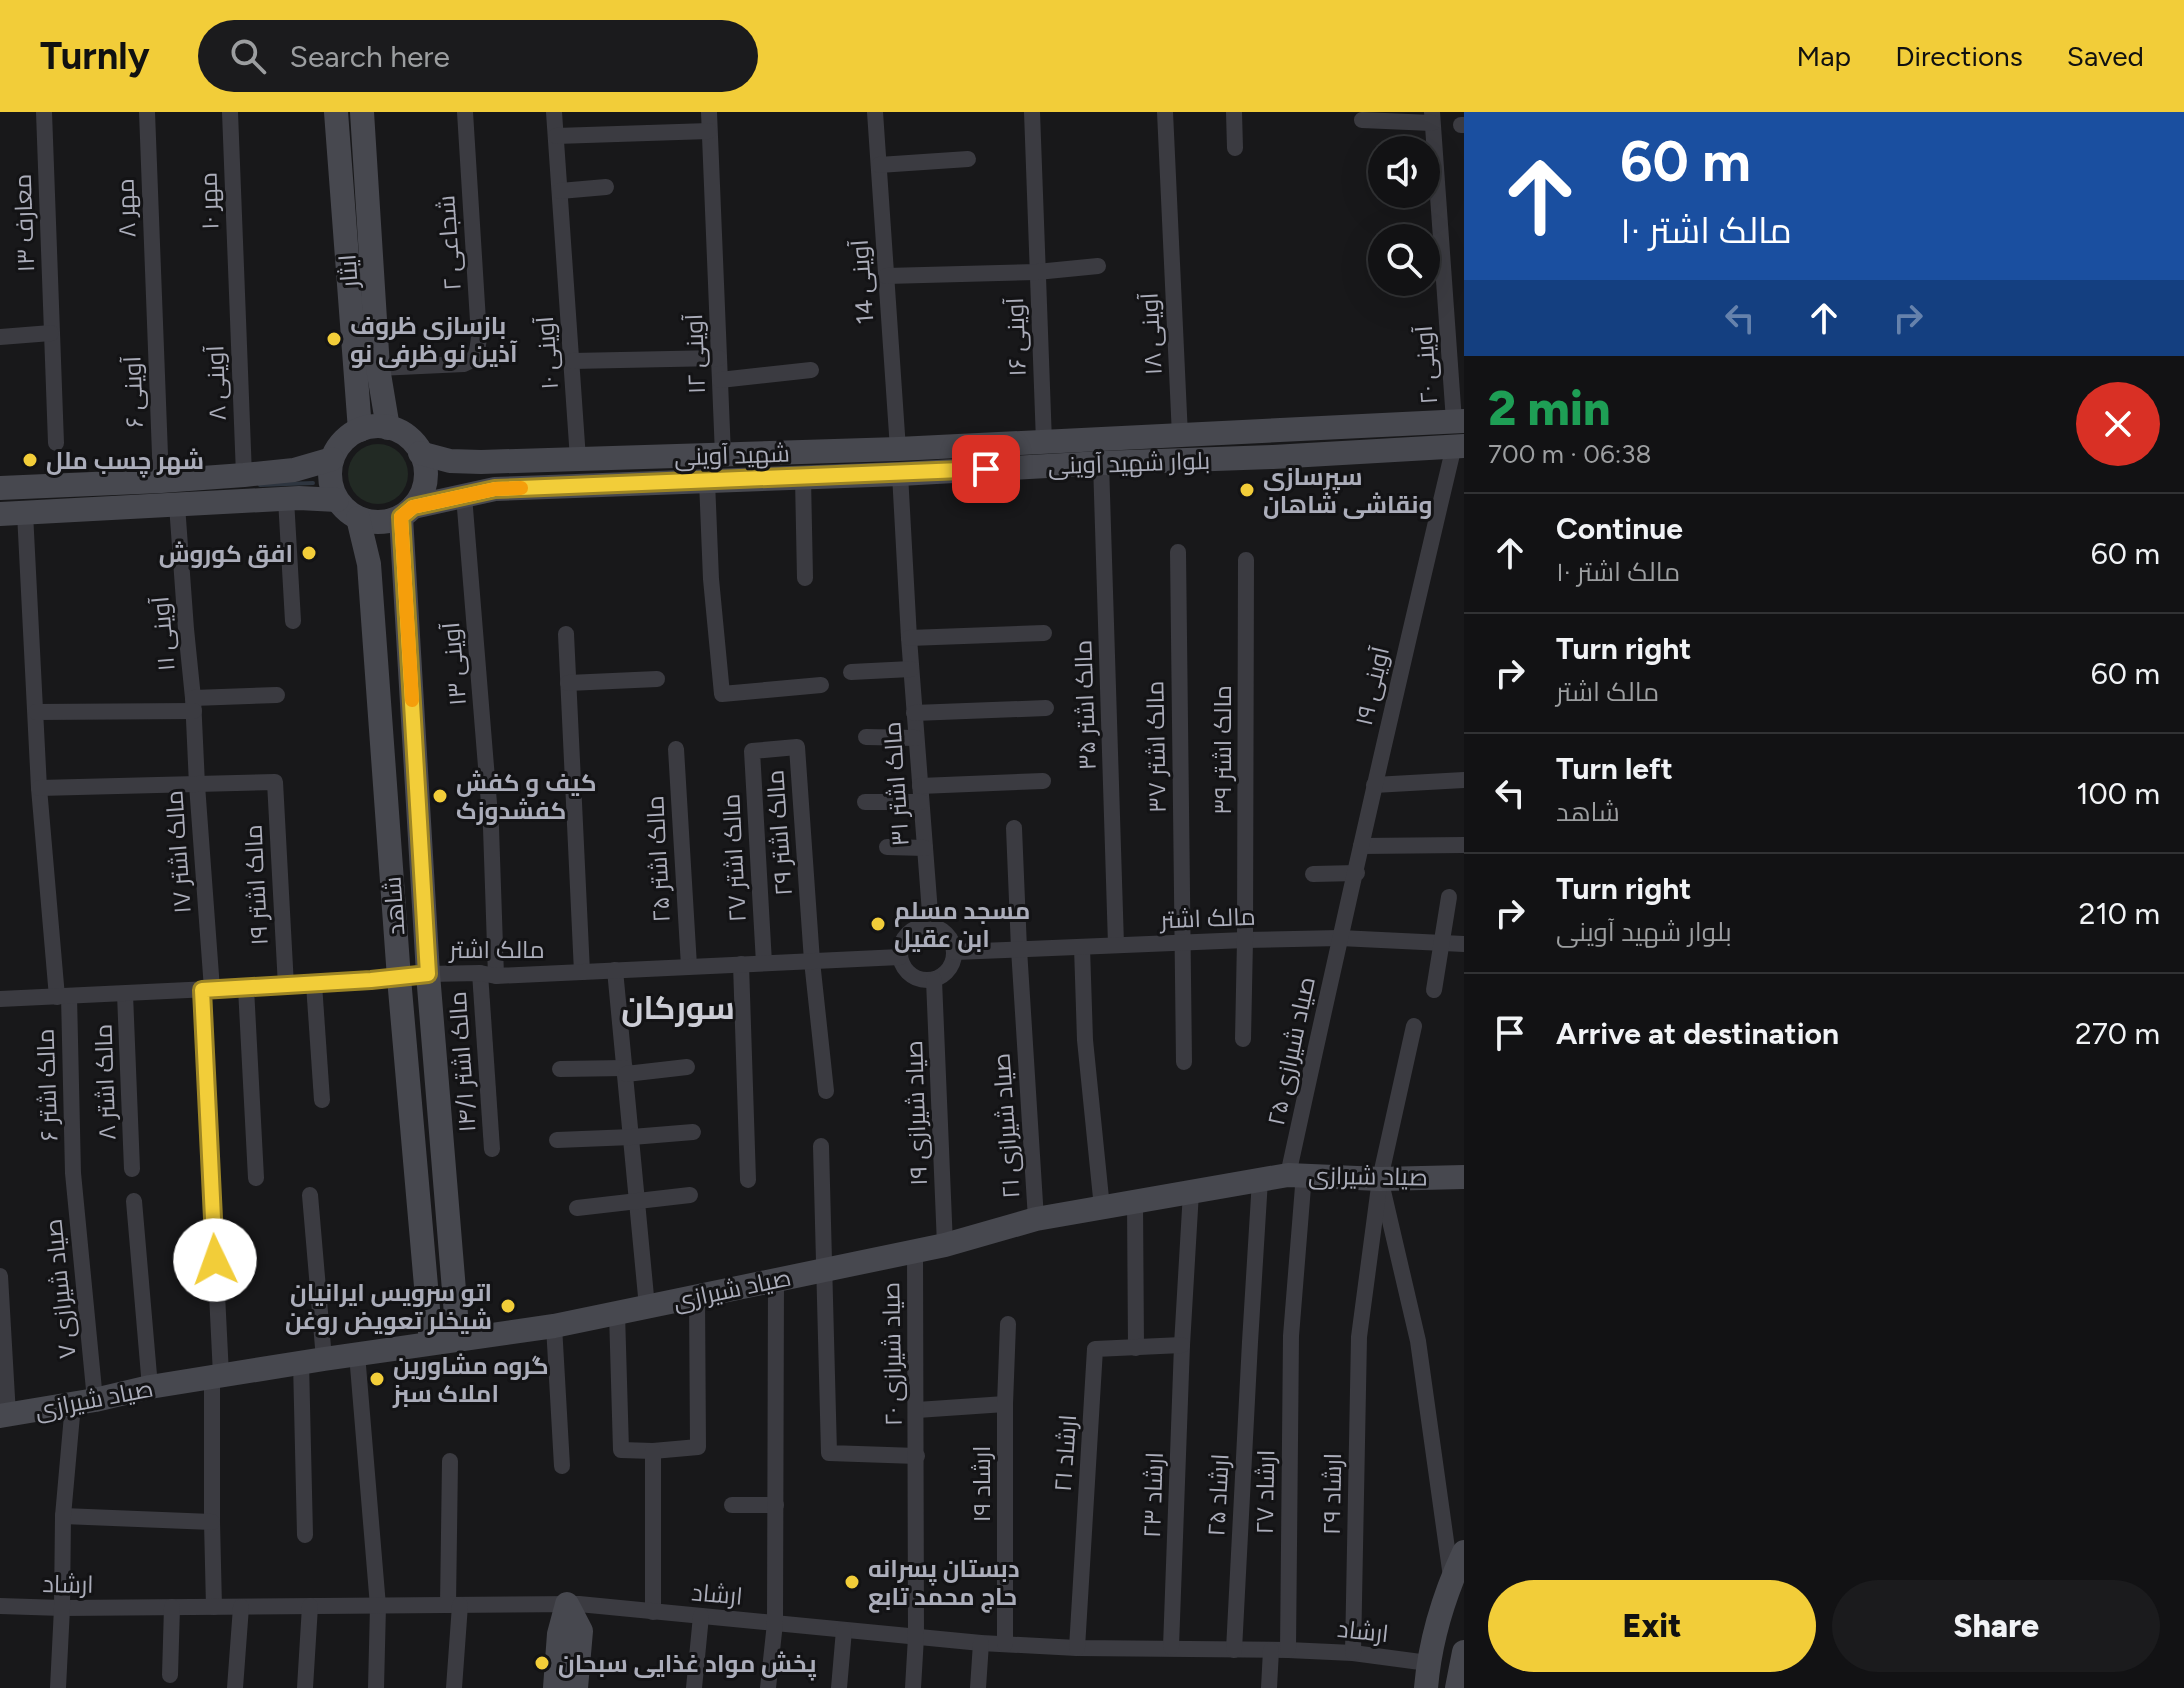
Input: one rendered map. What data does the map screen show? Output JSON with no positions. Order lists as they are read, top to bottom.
{
  "streets": {
    "street": [
      "مهر ۱۰",
      "مهر ۸",
      "معارف ۱۳",
      "شجاعی ۲",
      "ایثار",
      "آوینی 14",
      "۱۸ آوینی",
      "۱۶ آوینی",
      "۱۰ آوینی",
      "۱۲ آوینی",
      "آوینی ۲۰",
      "۸ آوینی",
      "۶ آوینی",
      "شهید آوینی",
      "بلوار شهید آوینی",
      "۱۱ آوینی",
      "آوینی ۱۳",
      "آوینی ۱۹",
      "مالک اشتر ۳۵",
      "مالک اشتر ۳۷",
      "مالک اشتر ۳۹",
      "مالک اشتر ۳۱",
      "مالک اشتر ۲۹",
      "مالک اشتر ۱۷",
      "مالک اشتر ۲۷",
      "مالک اشتر ۲۵",
      "مالک اشتر ۱۹",
      "شاهد",
      "مالک اشتر",
      "صیاد شیرازی ۲۵",
      "مالک اشتر ۱۴/۱",
      "مالک اشتر ۸",
      "مالک اشتر ۶",
      "صیاد شیرازی ۱۹",
      "صیاد شیرازی ۲۱",
      "صیاد شیرازی",
      "صیاد شیرازی ۷",
      "صیاد شیرازی ۲۰",
      "ارشاد ۲۱",
      "ارشاد ۱۹",
      "ارشاد ۲۷",
      "ارشاد ۲۹",
      "ارشاد ۲۳",
      "ارشاد ۲۵",
      "ارشاد"
    ]
  },
  "crossings": [
    ["مهر ۱۰", "۸ آوینی"],
    ["مهر ۸", "۶ آوینی"],
    ["شجاعی ۲", "ایثار"],
    ["ایثار", "شهید آوینی"],
    ["ایثار", "بلوار شهید آوینی"],
    ["ایثار", "شاهد"],
    ["آوینی 14", "شهید آوینی"],
    ["۱۸ آوینی", "بلوار شهید آوینی"],
    ["۱۶ آوینی", "شهید آوینی"],
    ["۱۶ آوینی", "بلوار شهید آوینی"],
    ["۱۰ آوینی", "شهید آوینی"],
    ["۱۲ آوینی", "شهید آوینی"],
    ["آوینی ۲۰", "بلوار شهید آوینی"],
    ["شهید آوینی", "بلوار شهید آوینی"],
    ["شهید آوینی", "شاهد"],
    ["بلوار شهید آوینی", "آوینی ۱۳"],
    ["بلوار شهید آوینی", "آوینی ۱۹"],
    ["بلوار شهید آوینی", "مالک اشتر ۳۵"],
    ["بلوار شهید آوینی", "مالک اشتر ۳۱"],
    ["بلوار شهید آوینی", "شاهد"],
    ["۱۱ آوینی", "مالک اشتر ۱۷"],
    ["آوینی ۱۳", "مالک اشتر"],
    ["آوینی ۱۳", "مالک اشتر ۱۴/۱"],
    ["آوینی ۱۹", "مالک اشتر"],
    ["آوینی ۱۹", "صیاد شیرازی ۲۵"],
    ["مالک اشتر ۳۵", "مالک اشتر"],
    ["مالک اشتر ۳۷", "مالک اشتر"],
    ["مالک اشتر ۳۹", "مالک اشتر"],
    ["مالک اشتر ۳۱", "مالک اشتر"],
    ["مالک اشتر ۳۱", "صیاد شیرازی ۱۹"],
    ["مالک اشتر ۲۹", "مالک اشتر ۲۷"],
    ["مالک اشتر ۲۹", "مالک اشتر"],
    ["مالک اشتر ۱۷", "مالک اشتر ۱۹"],
    ["مالک اشتر ۱۷", "مالک اشتر"],
    ["مالک اشتر ۱۷", "صیاد شیرازی"],
    ["مالک اشتر ۱۷", "ارشاد"],
    ["مالک اشتر ۲۷", "مالک اشتر"],
    ["مالک اشتر ۲۵", "مالک اشتر"],
    ["مالک اشتر ۱۹", "مالک اشتر"],
    ["شاهد", "مالک اشتر"],
    ["شاهد", "صیاد شیرازی"],
    ["مالک اشتر", "صیاد شیرازی ۲۵"],
    ["مالک اشتر", "مالک اشتر ۱۴/۱"],
    ["مالک اشتر", "مالک اشتر ۸"],
    ["مالک اشتر", "مالک اشتر ۶"],
    ["مالک اشتر", "صیاد شیرازی ۱۹"],
    ["مالک اشتر", "صیاد شیرازی ۲۱"],
    ["صیاد شیرازی ۲۵", "صیاد شیرازی"],
    ["صیاد شیرازی ۲۵", "ارشاد ۲۷"],
    ["مالک اشتر ۶", "صیاد شیرازی ۷"],
    ["صیاد شیرازی ۱۹", "صیاد شیرازی"],
    ["صیاد شیرازی ۲۱", "صیاد شیرازی"],
    ["صیاد شیرازی", "صیاد شیرازی ۷"],
    ["صیاد شیرازی", "صیاد شیرازی ۲۰"],
    ["صیاد شیرازی", "ارشاد ۲۹"],
    ["صیاد شیرازی", "ارشاد ۲۳"],
    ["صیاد شیرازی", "ارشاد ۲۵"],
    ["صیاد شیرازی ۷", "ارشاد"],
    ["صیاد شیرازی ۲۰", "ارشاد"],
    ["ارشاد ۲۱", "ارشاد ۲۳"],
    ["ارشاد ۲۱", "ارشاد"],
    ["ارشاد ۱۹", "ارشاد"],
    ["ارشاد ۲۷", "ارشاد"],
    ["ارشاد ۲۹", "ارشاد"],
    ["ارشاد ۲۳", "ارشاد"],
    ["ارشاد ۲۵", "ارشاد"]
  ],
  "districts": ["سورکان"],
  "places": [
    "بازسازی ظروف آذین نو ظرفی نو",
    "شهر چسب ملل",
    "سپرسازی و‌نقاشی شاهان",
    "افق کوروش",
    "کیف و کفش کفشدوزک",
    "مسجد مسلم ابن عقیل",
    "اتو سرویس ایرانیان شیخلر تعویض روغن",
    "گروه مشاورین املاک سبز",
    "دبستان پسرانه حاج محمد تابع",
    "پخش مواد غذایی سبحان"
  ],
  "page": {
    "header": "Turnly",
    "search": "Search here",
    "nav": ["Map", "Directions", "Saved"],
    "turn": ["60 m", "مالک اشتر ۱۰"],
    "heading": ["2 min", "700 m · 06:38"],
    "list": [
      {
        "name": "Continue",
        "note": "مالک اشتر ۱۰",
        "value": "60 m"
      },
      {
        "name": "Turn right",
        "note": "مالک اشتر",
        "value": "60 m"
      },
      {
        "name": "Turn left",
        "note": "شاهد",
        "value": "100 m"
      },
      {
        "name": "Turn right",
        "note": "بلوار شهید آوینی",
        "value": "210 m"
      },
      {
        "name": "Arrive at destination",
        "value": "270 m"
      }
    ],
    "buttons": ["Exit", "Share"]
  }
}
